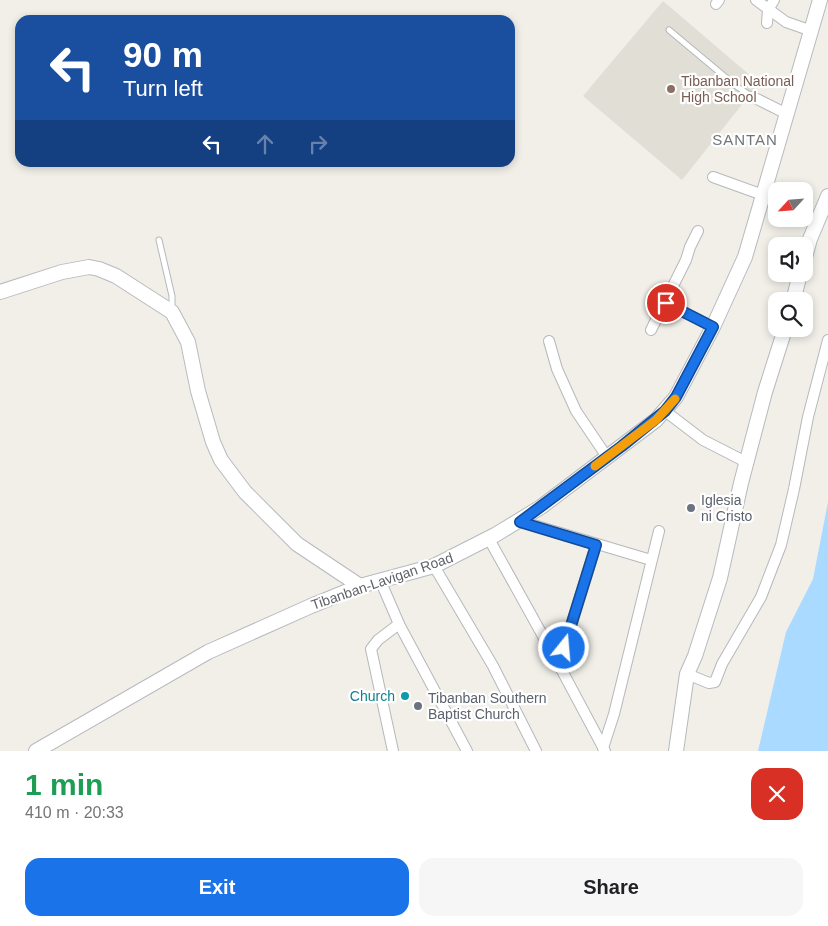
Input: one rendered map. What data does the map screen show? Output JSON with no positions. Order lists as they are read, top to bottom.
{
  "streets": {
    "main road": ["Tibanban-Lavigan Road"]
  },
  "districts": ["SANTAN"],
  "places": [
    "Tibanban National High School",
    "Iglesia ni Cristo",
    "Church",
    "Tibanban Southern Baptist Church"
  ],
  "north": "bottom left",
  "page": {
    "turn": ["90 m", "Turn left"],
    "heading": ["1 min", "410 m · 20:33"],
    "buttons": ["Exit", "Share"]
  }
}
